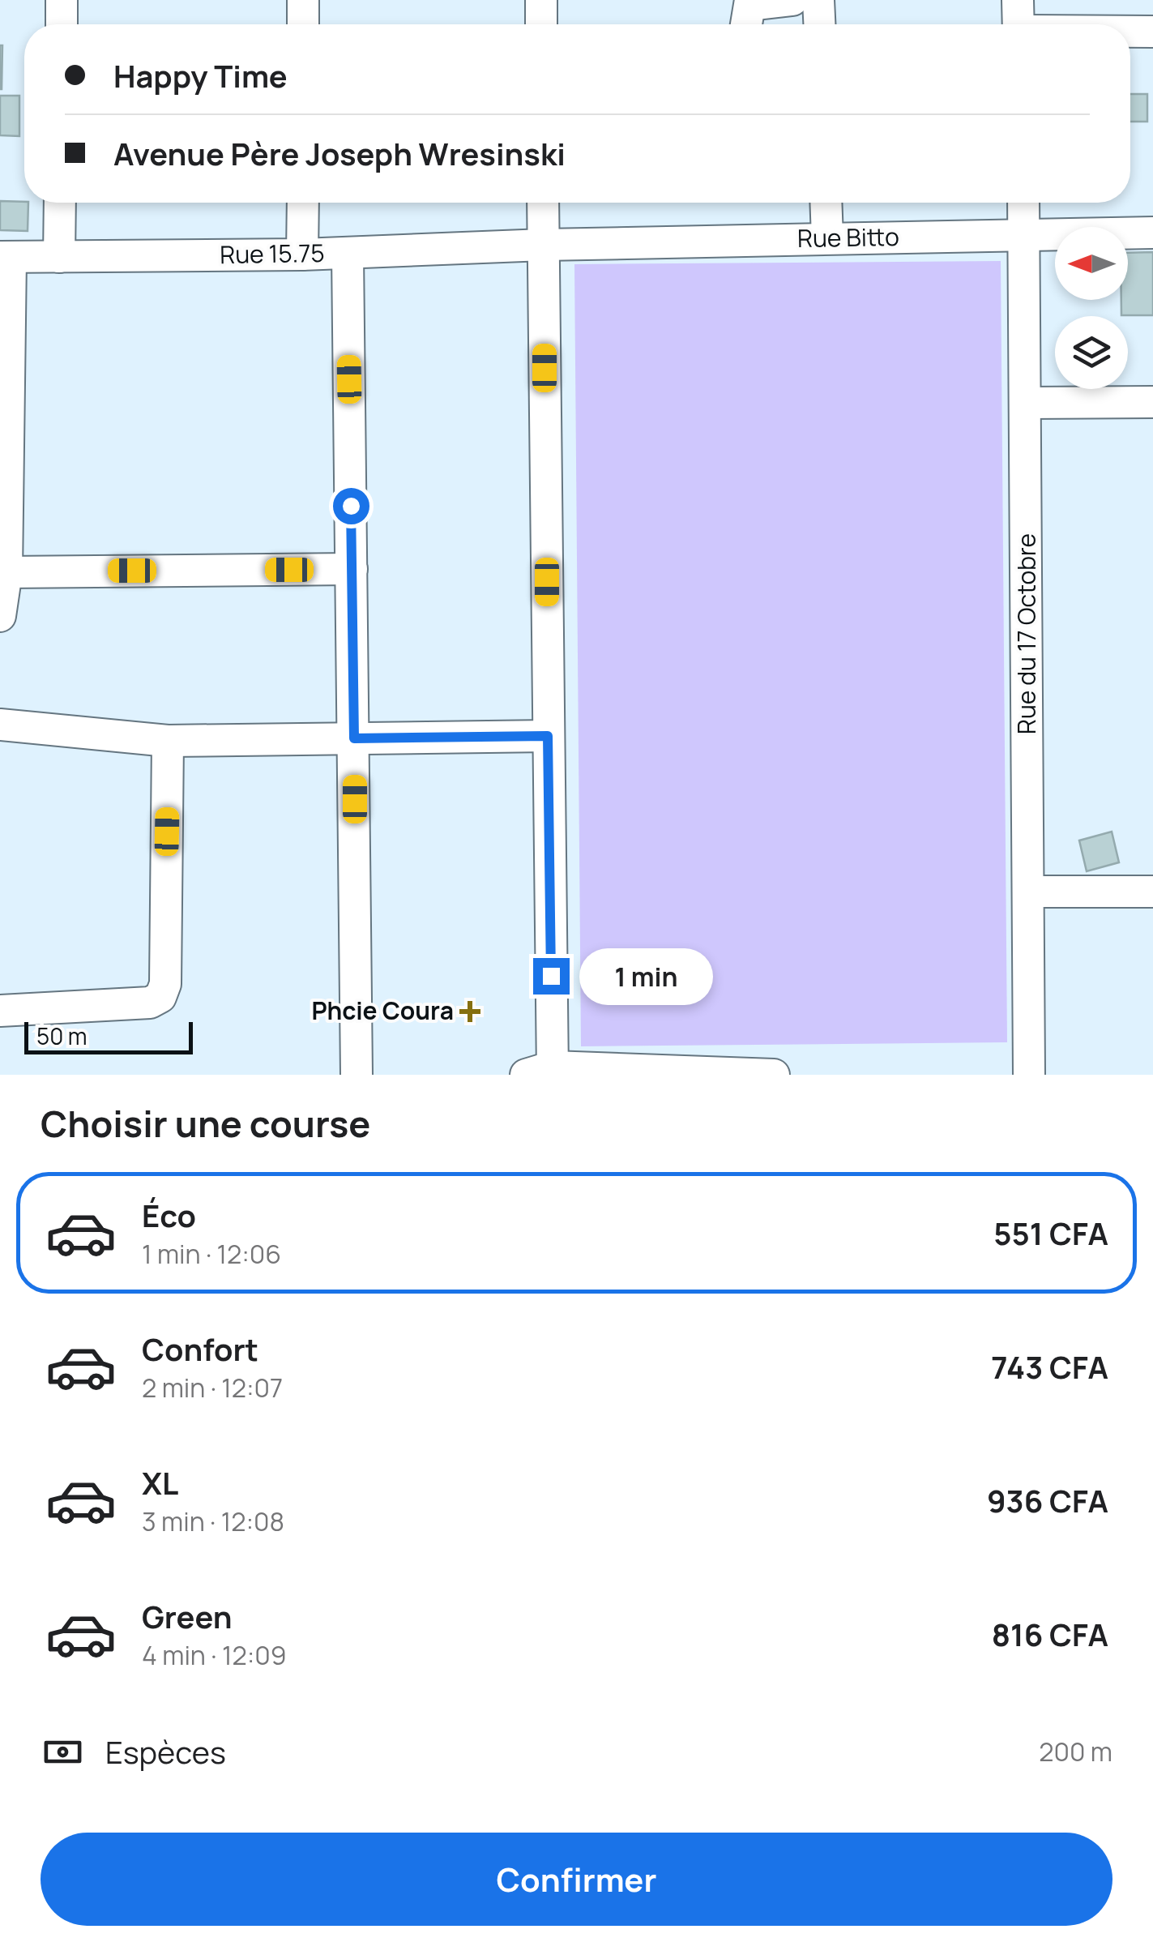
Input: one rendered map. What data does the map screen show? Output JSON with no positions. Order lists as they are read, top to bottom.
{
  "streets": {
    "street": ["Rue Bitto", "Rue 15.75", "Rue du 17 Octobre"]
  },
  "crossings": [
    ["Rue Bitto", "Rue 15.75"],
    ["Rue Bitto", "Rue du 17 Octobre"]
  ],
  "places": {
    "health": ["Phcie Coura"]
  },
  "scale_bar": "50 m",
  "north": "left",
  "page": {
    "banner": ["Happy Time", "Avenue Père Joseph Wresinski"],
    "bubble": "1 min",
    "scale": "50 m",
    "heading": "Choisir une course",
    "list": [
      {
        "name": "Éco",
        "note": "1 min · 12:06",
        "value": "551 CFA"
      },
      {
        "name": "Confort",
        "note": "2 min · 12:07",
        "value": "743 CFA"
      },
      {
        "name": "XL",
        "note": "3 min · 12:08",
        "value": "936 CFA"
      },
      {
        "name": "Green",
        "note": "4 min · 12:09",
        "value": "816 CFA"
      }
    ],
    "pay": ["Espèces", "200 m"],
    "buttons": "Confirmer"
  }
}
